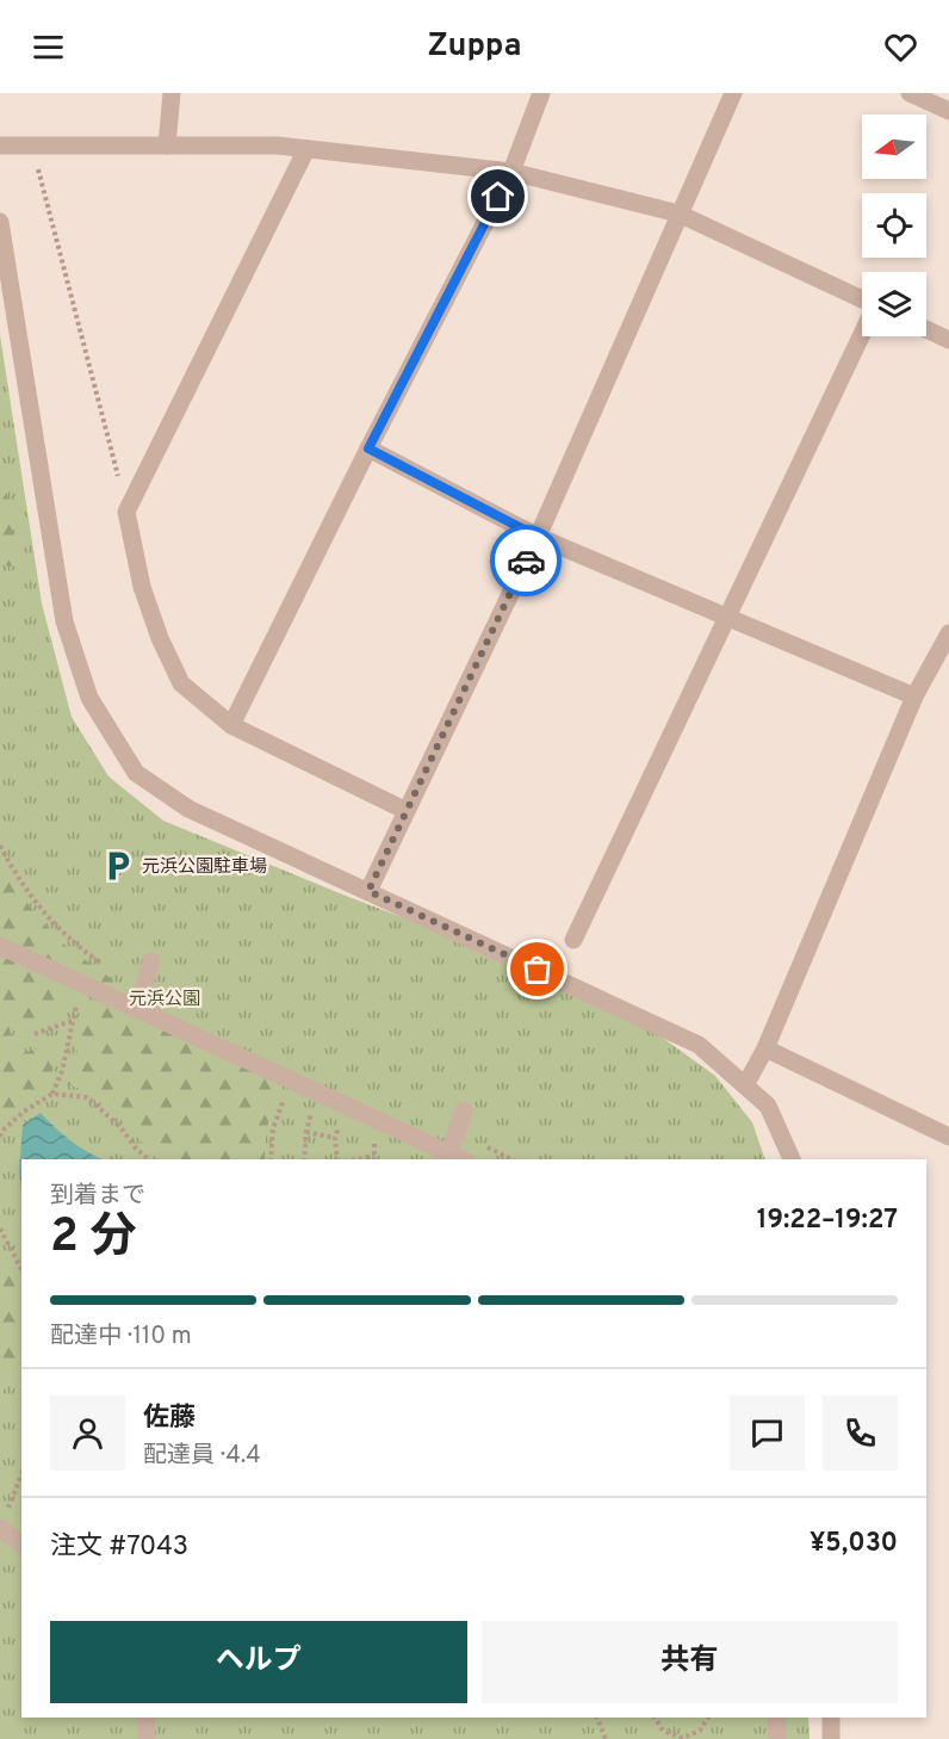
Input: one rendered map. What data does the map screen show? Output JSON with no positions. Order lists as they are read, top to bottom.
{
  "parks": ["元浜公園"],
  "places": {
    "parking": ["元浜公園駐車場"]
  },
  "north": "left",
  "page": {
    "header": "Zuppa",
    "heading": ["2 分", "到着まで", "19:22–19:27"],
    "panel": [
      "佐藤",
      "配達員 · 4.4",
      "注文 #7043",
      "¥5,030"
    ],
    "bar": "配達中 · 110 m",
    "buttons": ["ヘルプ", "共有"]
  }
}
